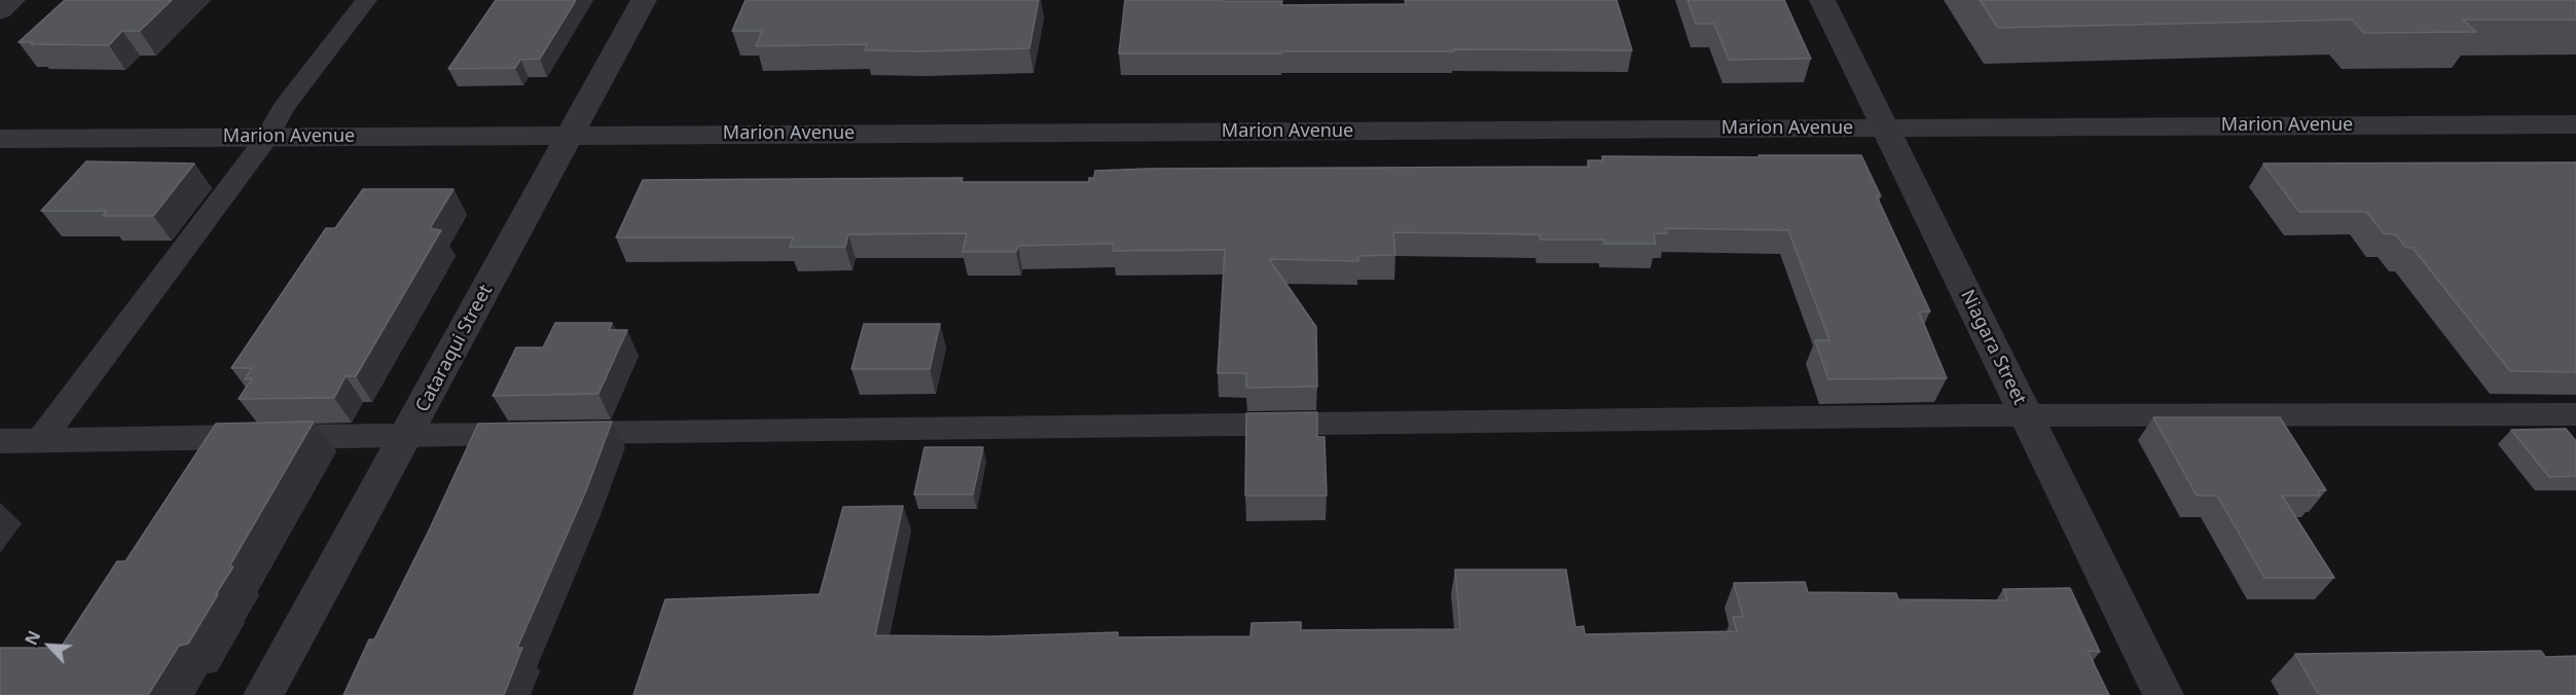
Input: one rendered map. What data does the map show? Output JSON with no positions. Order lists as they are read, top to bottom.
{
  "streets": {
    "street": ["Marion Avenue", "Niagara Street", "Cataraqui Street"]
  },
  "crossings": [
    ["Marion Avenue", "Niagara Street"],
    ["Marion Avenue", "Cataraqui Street"]
  ],
  "north": "top left"
}
